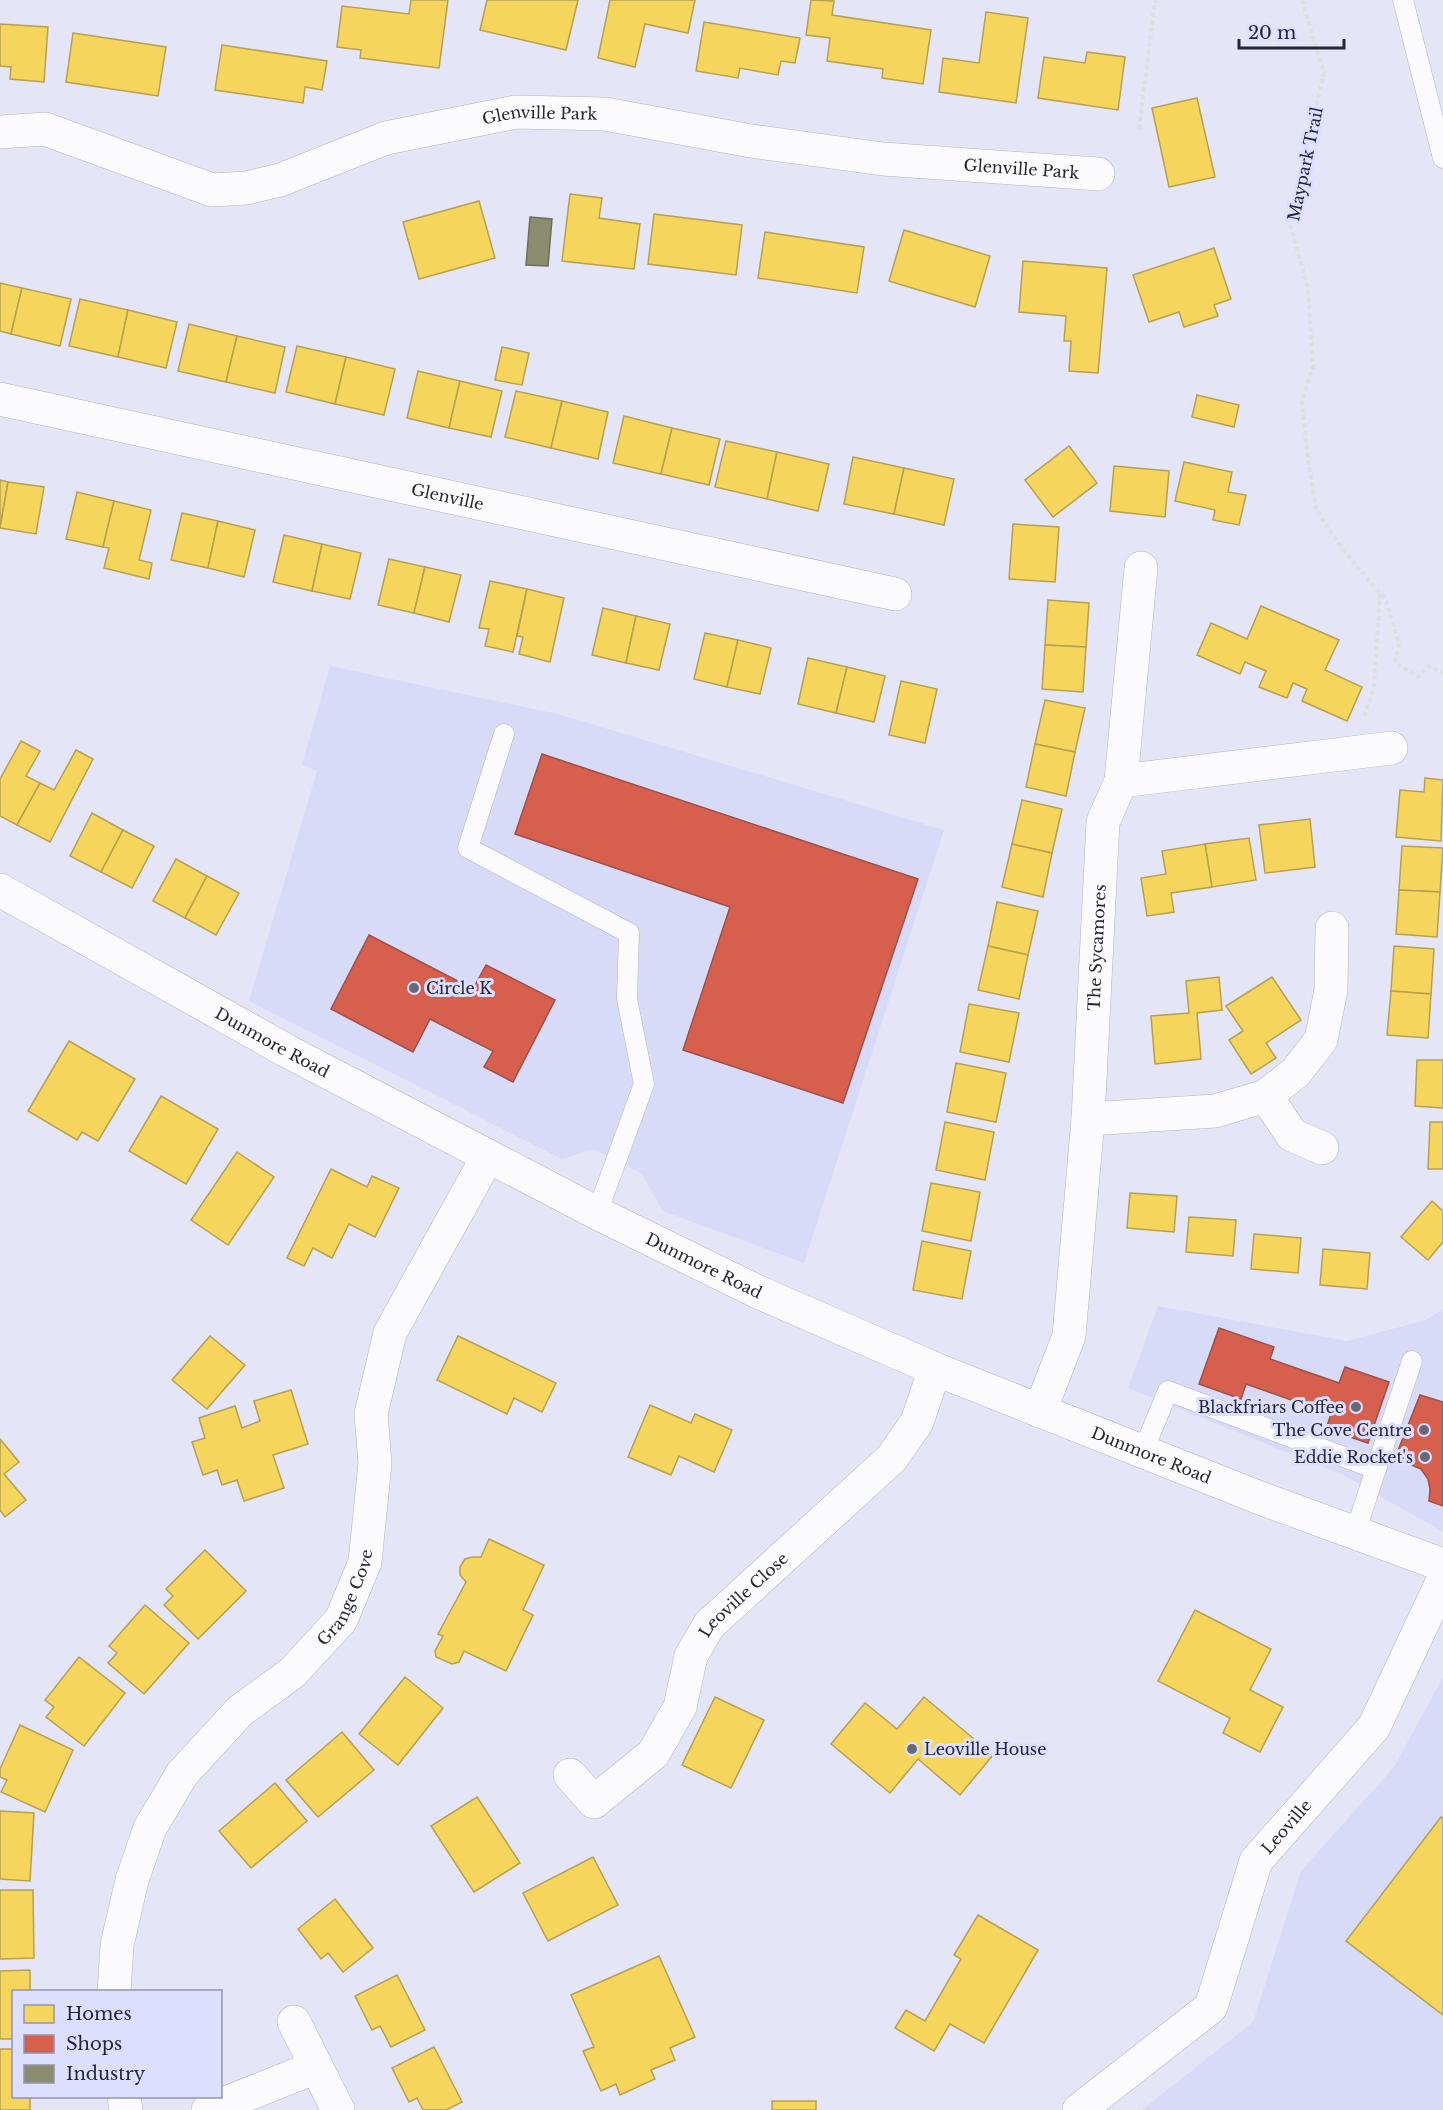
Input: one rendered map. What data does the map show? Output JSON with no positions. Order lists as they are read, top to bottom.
{
  "streets": {
    "street": [
      "Glenville Park",
      "Glenville",
      "The Sycamores",
      "Dunmore Road",
      "Grange Cove",
      "Leoville Close",
      "Leoville"
    ],
    "path": ["Maypark Trail"]
  },
  "crossings": [
    ["The Sycamores", "Dunmore Road"],
    ["Dunmore Road", "Grange Cove"],
    ["Dunmore Road", "Leoville Close"]
  ],
  "places": [
    "Circle K",
    "Blackfriars Coffee",
    "The Cove Centre",
    "Eddie Rocket's",
    "Leoville House"
  ],
  "legend": ["Homes", "Shops", "Industry"],
  "scale_bar": "20 m"
}
